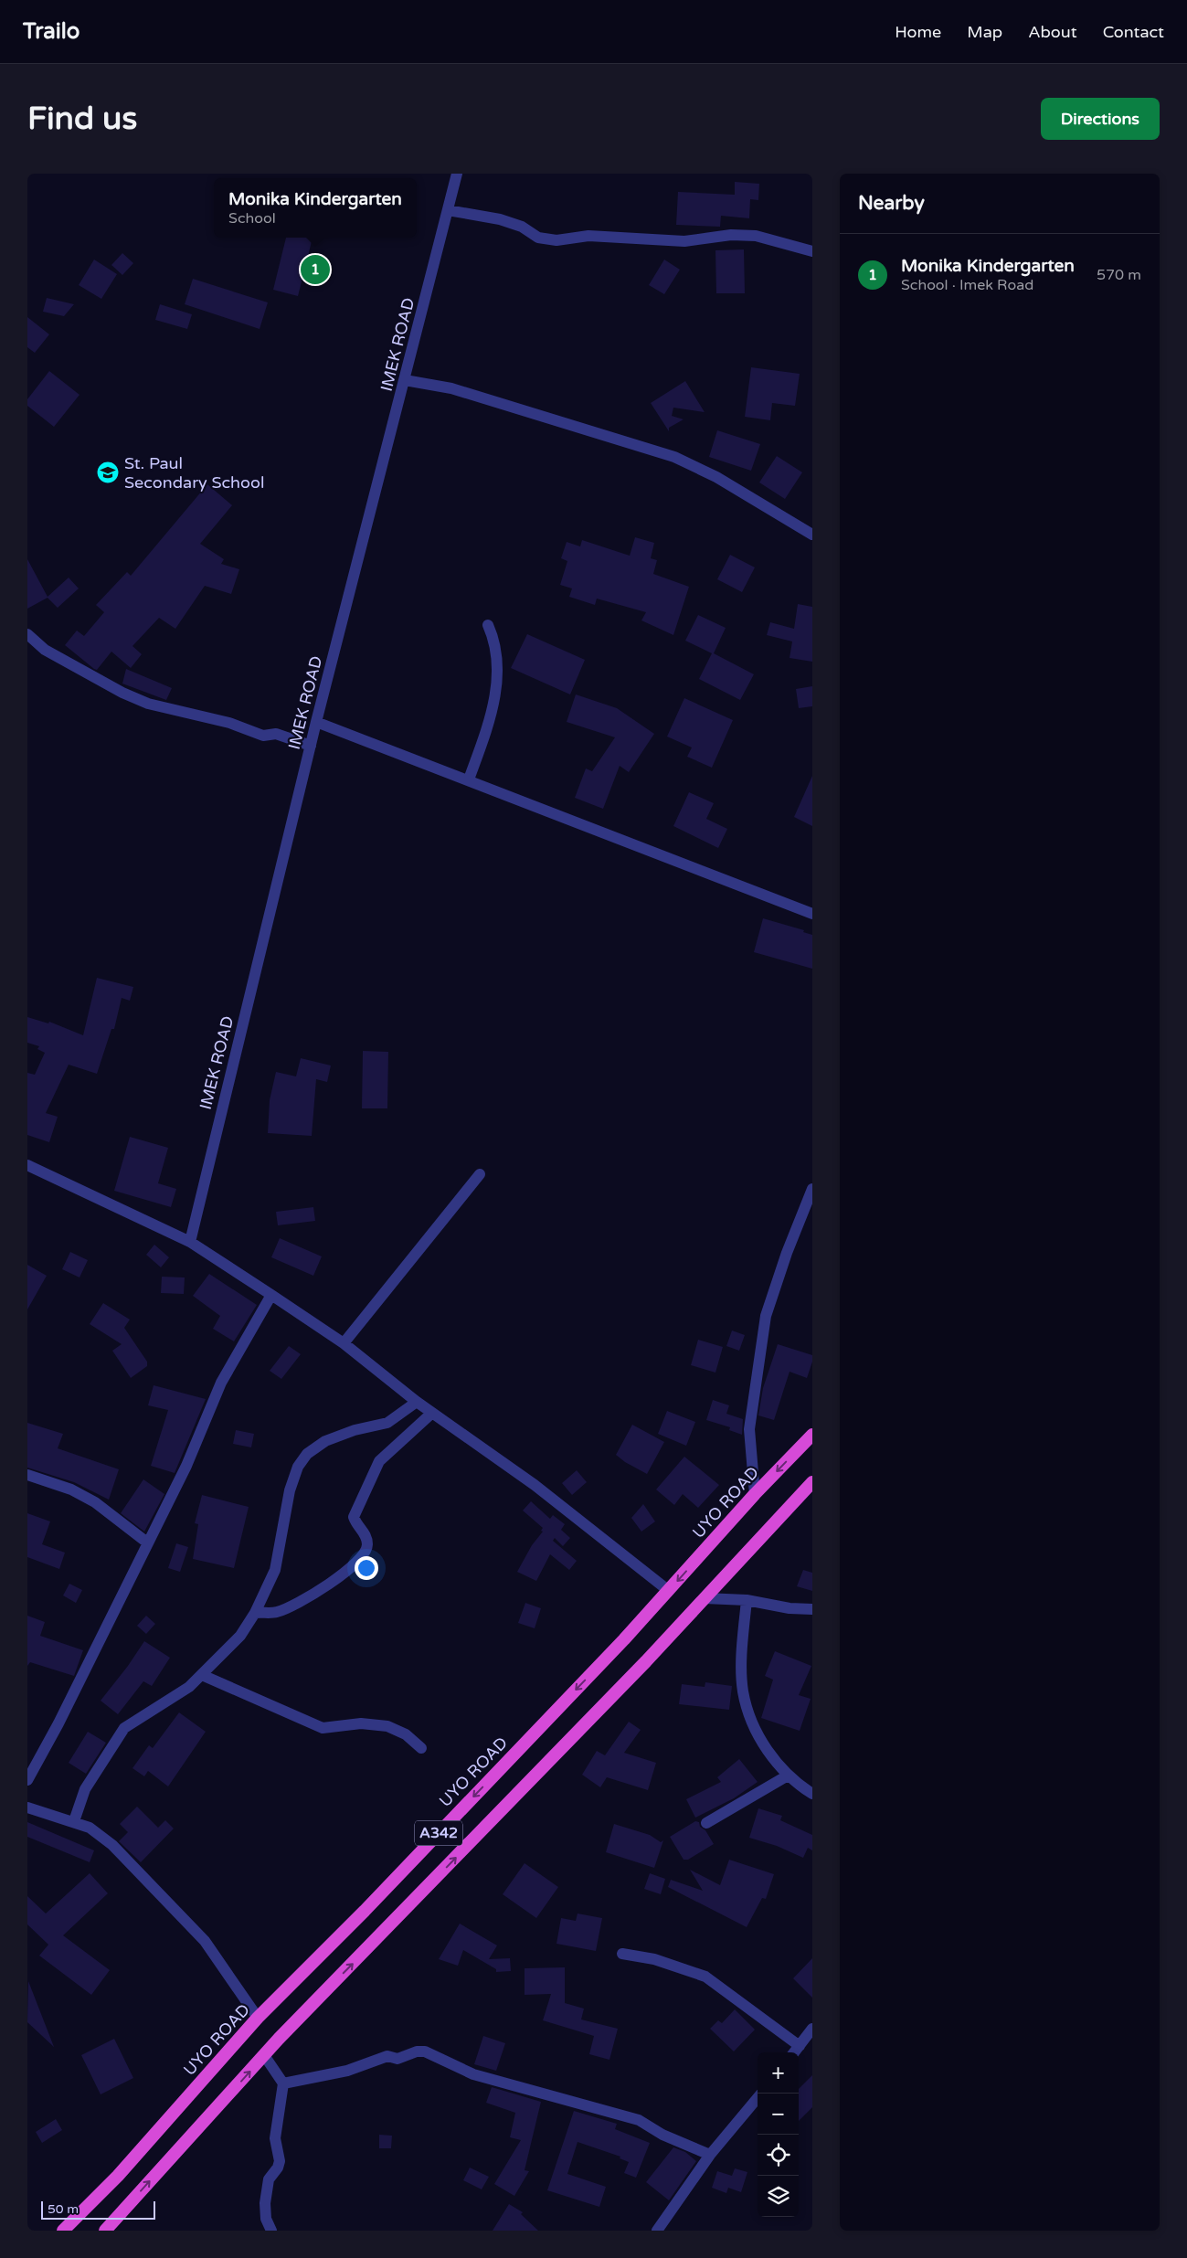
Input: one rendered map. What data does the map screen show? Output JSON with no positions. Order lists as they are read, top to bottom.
{
  "streets": {
    "highway": ["UYO ROAD", "A342"],
    "street": ["IMEK ROAD"]
  },
  "places": {
    "school or university": ["St. Paul Secondary School"]
  },
  "scale_bar": "50 m",
  "page": {
    "header": "Trailo",
    "nav": [
      "Home",
      "Map",
      "About",
      "Contact"
    ],
    "buttons": "Directions",
    "title": "Find us",
    "heading": "Nearby",
    "popup": ["Monika Kindergarten", "School"],
    "list": [
      {
        "mark": "1",
        "name": "Monika Kindergarten",
        "note": "School · Imek Road",
        "value": "570 m"
      }
    ],
    "pins": "1",
    "map_buttons": ["+", "−"],
    "scale": "50 m"
  }
}
